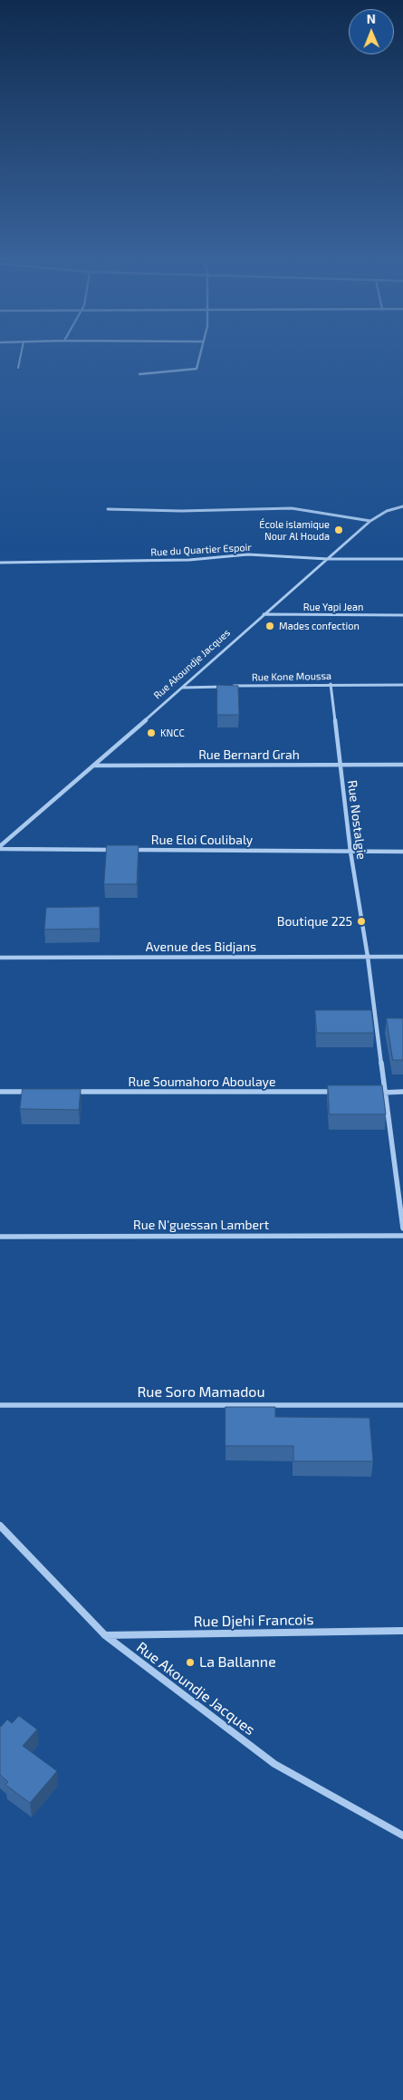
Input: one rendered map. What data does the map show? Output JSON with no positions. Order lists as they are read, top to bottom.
{
  "streets": {
    "street": [
      "Rue du Quartier Espoir",
      "Rue Yapi Jean",
      "Rue Akoundje Jacques",
      "Rue Kone Moussa",
      "Rue Bernard Grah",
      "Rue Nostalgie",
      "Rue Eloi Coulibaly",
      "Avenue des Bidjans",
      "Rue Soumahoro Aboulaye",
      "Rue N'guessan Lambert",
      "Rue Soro Mamadou",
      "Rue Djehi Francois"
    ]
  },
  "crossings": [
    ["Rue du Quartier Espoir", "Rue Akoundje Jacques"],
    ["Rue Yapi Jean", "Rue Akoundje Jacques"],
    ["Rue Akoundje Jacques", "Rue Kone Moussa"],
    ["Rue Akoundje Jacques", "Rue Bernard Grah"],
    ["Rue Akoundje Jacques", "Rue Djehi Francois"],
    ["Rue Kone Moussa", "Rue Nostalgie"],
    ["Rue Bernard Grah", "Rue Nostalgie"],
    ["Rue Nostalgie", "Rue Eloi Coulibaly"],
    ["Rue Nostalgie", "Avenue des Bidjans"]
  ],
  "places": [
    "École islamique Nour Al Houda",
    "Mades confection",
    "KNCC",
    "Boutique 225",
    "La Ballanne"
  ],
  "north": "top"
}
